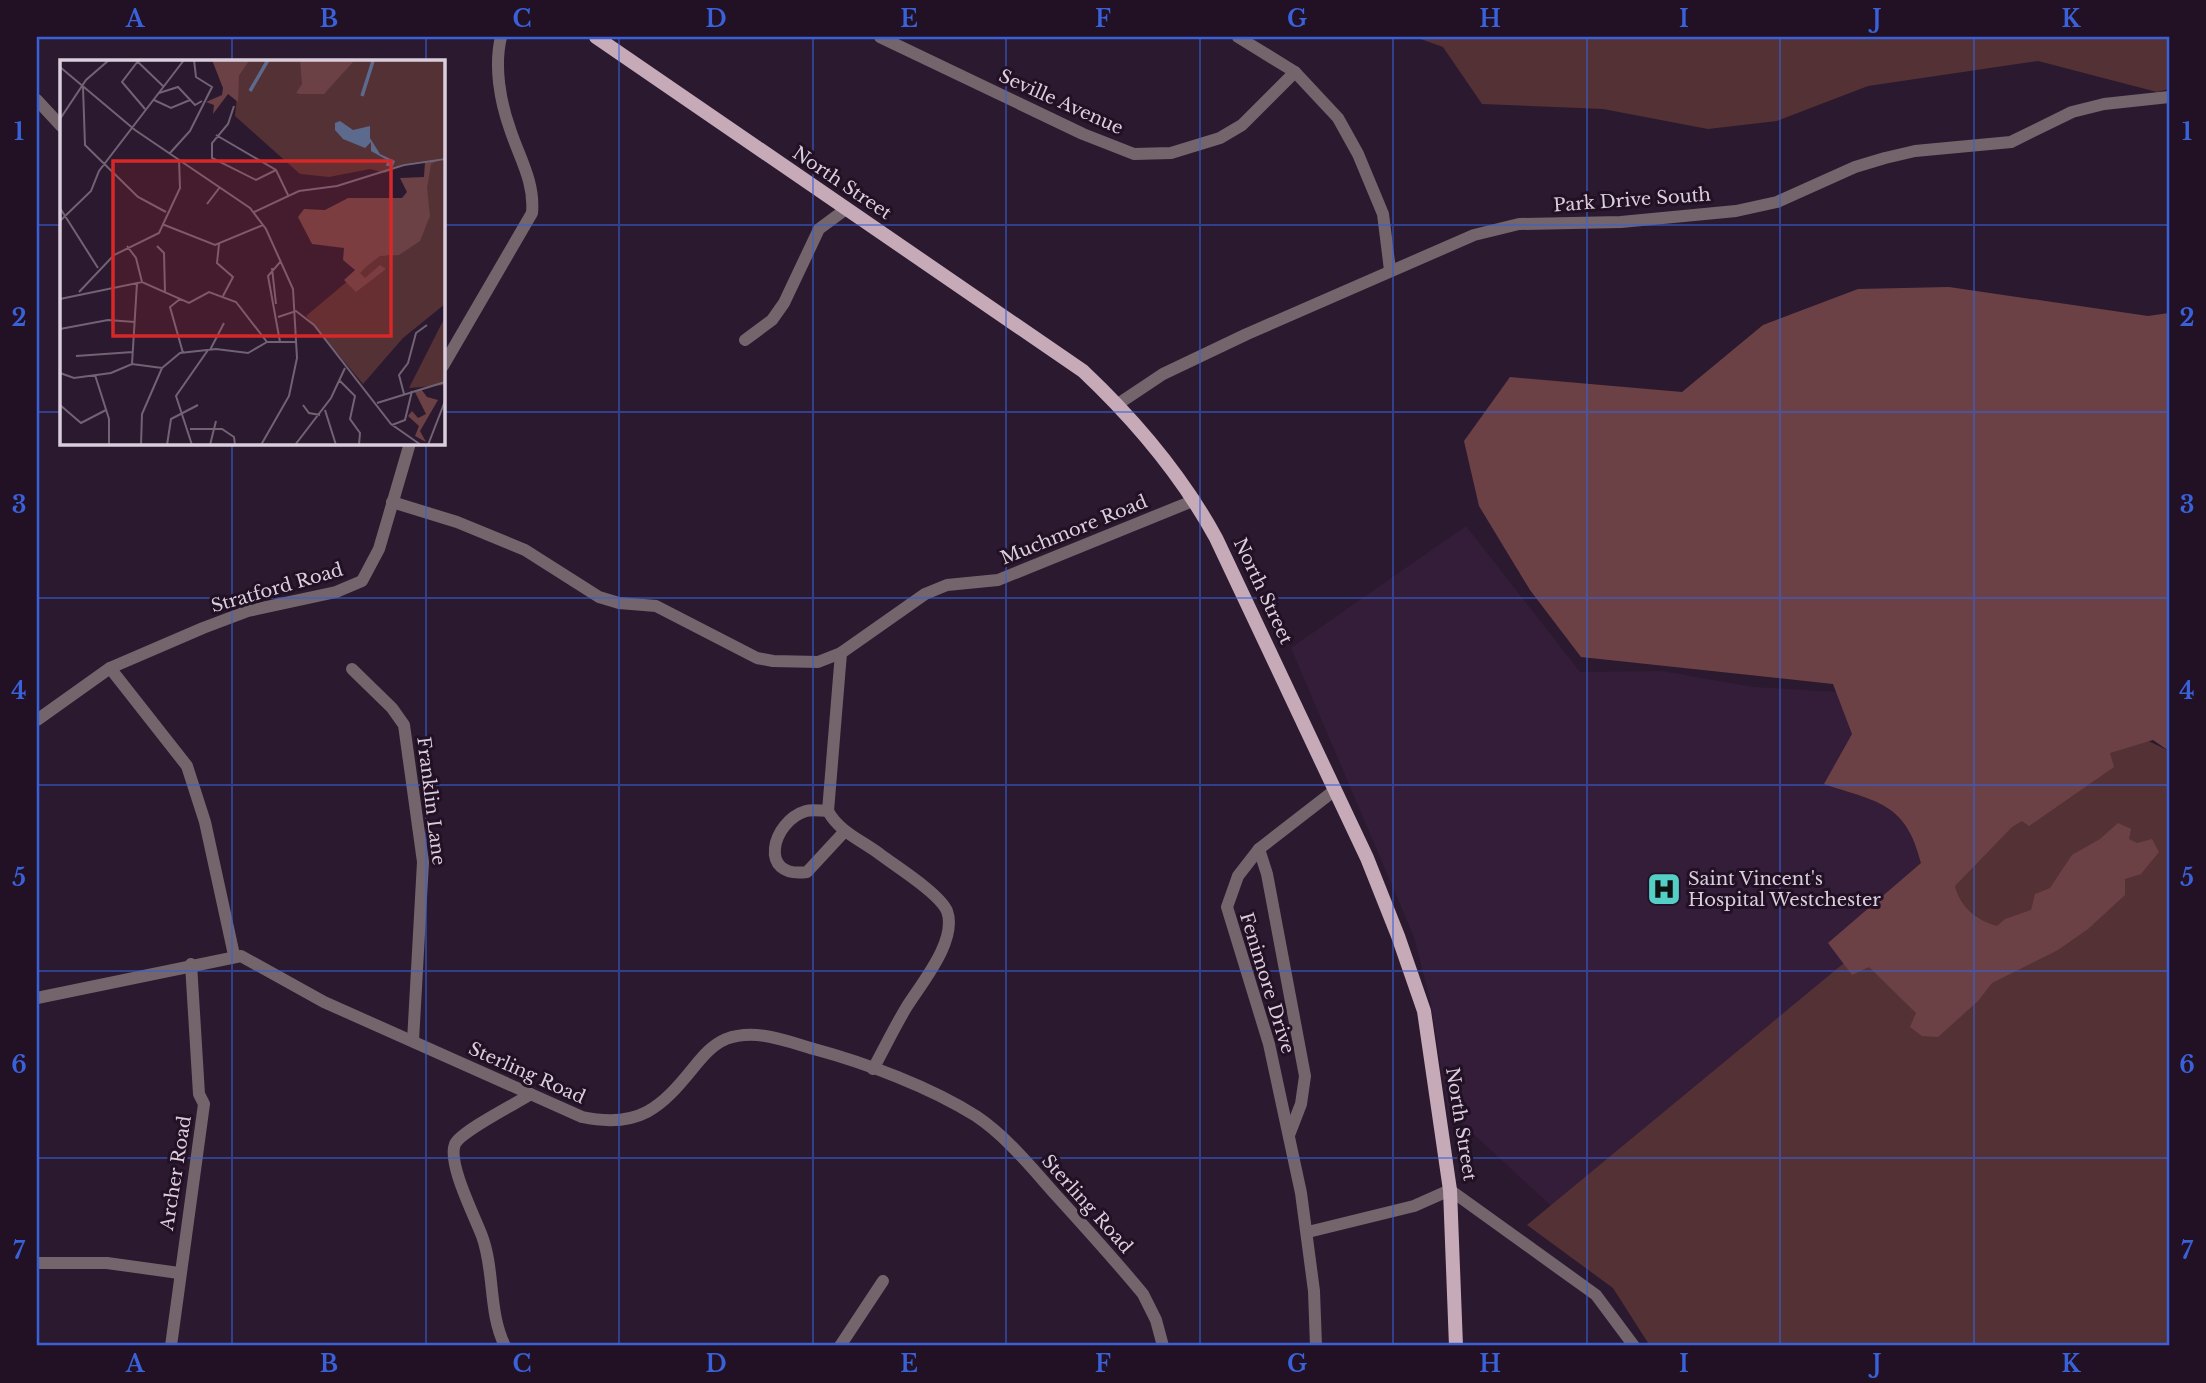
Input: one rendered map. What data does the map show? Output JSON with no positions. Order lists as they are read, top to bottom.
{
  "streets": {
    "main road": ["North Street"],
    "street": [
      "Seville Avenue",
      "Park Drive South",
      "Muchmore Road",
      "Stratford Road",
      "Franklin Lane",
      "Fenimore Drive",
      "Sterling Road",
      "Archer Road"
    ]
  },
  "crossings": [
    ["North Street", "Park Drive South"],
    ["North Street", "Muchmore Road"],
    ["North Street", "Fenimore Drive"],
    ["Muchmore Road", "Stratford Road"],
    ["Franklin Lane", "Sterling Road"]
  ],
  "places": {
    "hospital": ["Saint Vincent's Hospital Westchester"]
  },
  "grid": {
    "columns": [
      "A",
      "B",
      "C",
      "D",
      "E",
      "F",
      "G",
      "H",
      "I",
      "J",
      "K"
    ],
    "rows": [
      "1",
      "2",
      "3",
      "4",
      "5",
      "6",
      "7"
    ]
  }
}
